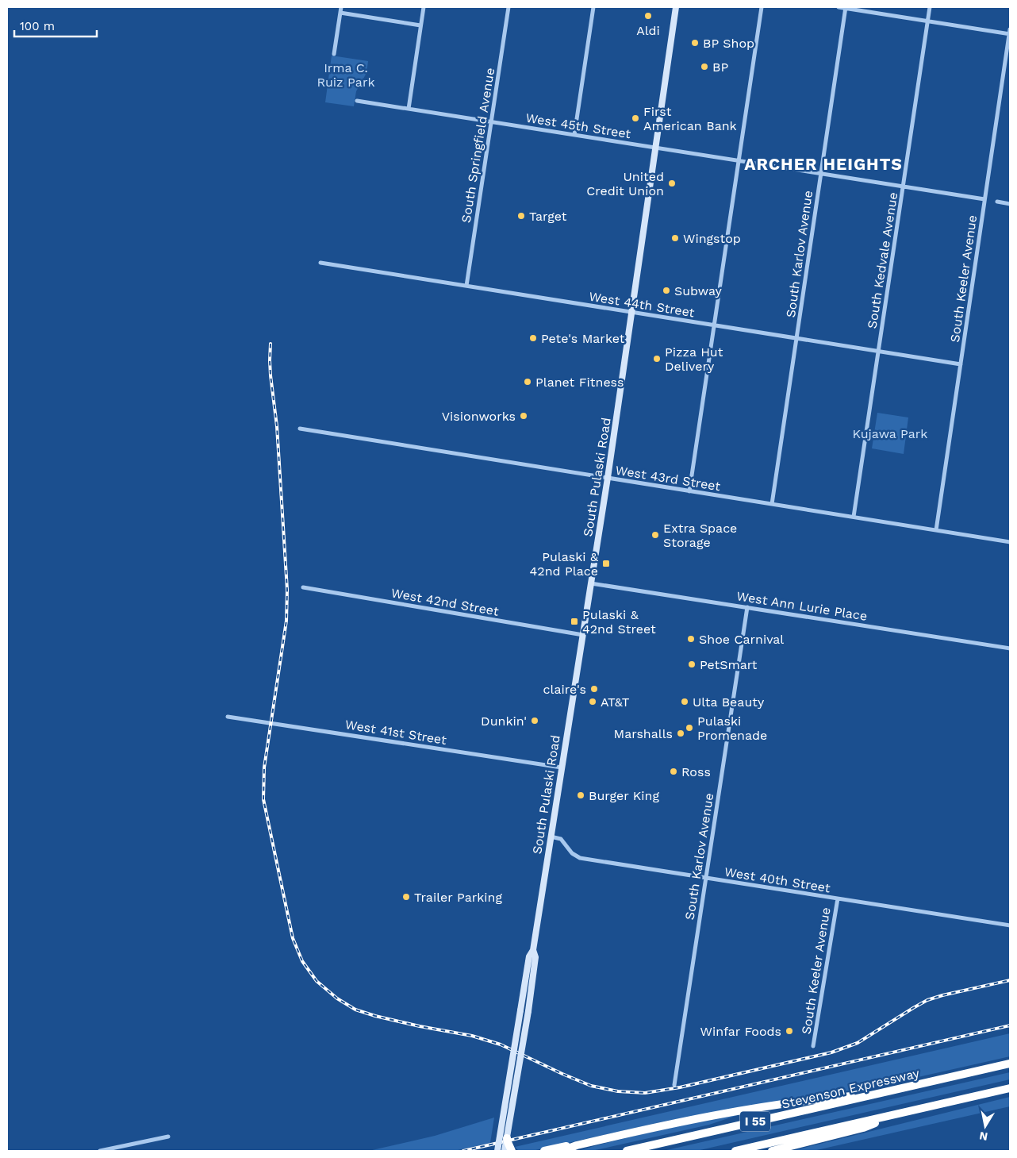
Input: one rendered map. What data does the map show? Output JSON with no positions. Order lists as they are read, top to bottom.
{
  "streets": {
    "highway": ["Stevenson Expressway", "I 55"],
    "main road": ["South Pulaski Road"],
    "street": [
      "West 45th Street",
      "South Springfield Avenue",
      "South Karlov Avenue",
      "South Kedvale Avenue",
      "South Keeler Avenue",
      "West 44th Street",
      "West 43rd Street",
      "West 42nd Street",
      "West Ann Lurie Place",
      "West 41st Street",
      "West 40th Street"
    ]
  },
  "crossings": [
    ["West 45th Street", "South Springfield Avenue"],
    ["West 45th Street", "South Karlov Avenue"],
    ["West 45th Street", "South Kedvale Avenue"],
    ["West 45th Street", "South Keeler Avenue"],
    ["West 45th Street", "South Pulaski Road"],
    ["South Springfield Avenue", "West 44th Street"],
    ["South Karlov Avenue", "West 44th Street"],
    ["South Karlov Avenue", "West 43rd Street"],
    ["South Karlov Avenue", "West Ann Lurie Place"],
    ["South Karlov Avenue", "West 40th Street"],
    ["South Kedvale Avenue", "West 44th Street"],
    ["South Kedvale Avenue", "West 43rd Street"],
    ["South Keeler Avenue", "West 44th Street"],
    ["South Keeler Avenue", "West 43rd Street"],
    ["South Keeler Avenue", "West 40th Street"],
    ["West 44th Street", "South Pulaski Road"],
    ["South Pulaski Road", "West 43rd Street"],
    ["South Pulaski Road", "West 42nd Street"],
    ["South Pulaski Road", "West Ann Lurie Place"],
    ["South Pulaski Road", "West 41st Street"],
    ["South Pulaski Road", "West 40th Street"]
  ],
  "districts": ["ARCHER HEIGHTS"],
  "parks": ["Irma C. Ruiz Park", "Kujawa Park"],
  "places": {
    "other": [
      "Aldi",
      "BP Shop",
      "BP",
      "First American Bank",
      "United Credit Union",
      "Target",
      "Wingstop",
      "Subway",
      "Pete's Market",
      "Pizza Hut Delivery",
      "Planet Fitness",
      "Visionworks",
      "Extra Space Storage",
      "Shoe Carnival",
      "PetSmart",
      "claire's",
      "AT&T",
      "Ulta Beauty",
      "Dunkin'",
      "Pulaski Promenade",
      "Marshalls",
      "Ross",
      "Burger King",
      "Trailer Parking",
      "Winfar Foods"
    ],
    "transit": ["Pulaski & 42nd Place", "Pulaski & 42nd Street"]
  },
  "scale_bar": "100 m",
  "north": "bottom"
}
